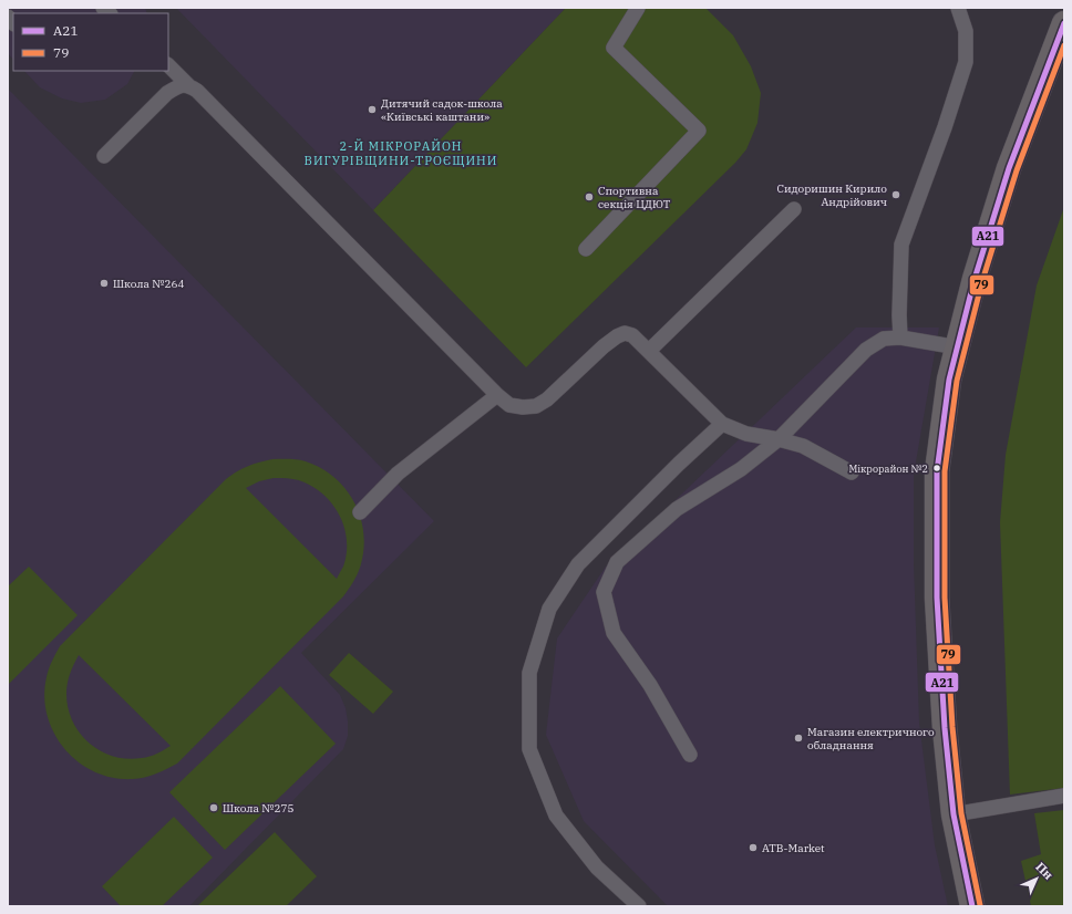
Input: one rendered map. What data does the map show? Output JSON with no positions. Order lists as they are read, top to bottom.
{
  "districts": ["2-Й МІКРОРАЙОН ВИГУРІВЩИНИ-ТРОЄЩИНИ"],
  "places": [
    "Дитячий садок-школа «Київські каштани»",
    "Сидоришин Кирило Андрійович",
    "Спортивна секція ЦДЮТ",
    "Школа №264",
    "Мікрорайон №2",
    "Магазин електричного обладнання",
    "Школа №275",
    "ATB-Market"
  ],
  "lines": ["transit line А21", "transit line 79"],
  "legend": ["А21", "79"],
  "north": "top right"
}
